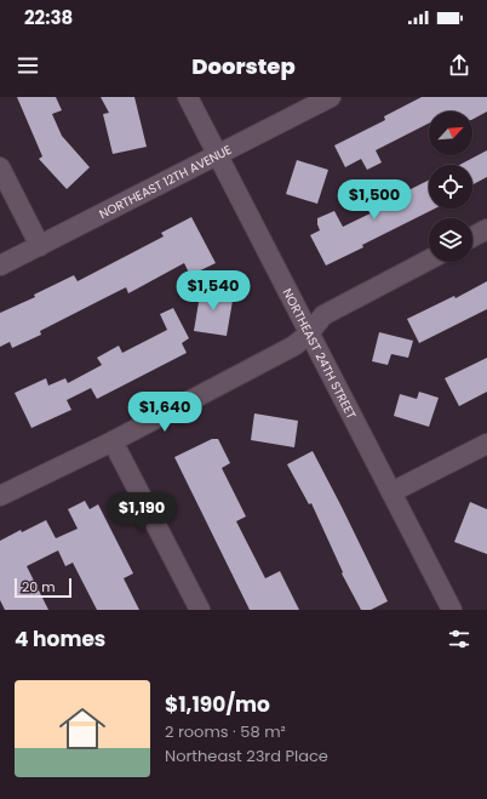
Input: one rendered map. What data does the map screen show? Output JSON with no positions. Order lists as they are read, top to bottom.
{
  "streets": {
    "street": ["NORTHEAST 12TH AVENUE", "NORTHEAST 24TH STREET"]
  },
  "crossings": [
    ["NORTHEAST 12TH AVENUE", "NORTHEAST 24TH STREET"]
  ],
  "scale_bar": "20 m",
  "north": "top right",
  "page": {
    "status": "22:38",
    "header": "Doorstep",
    "price": [
      "$1,500",
      "$1,540",
      "$1,640",
      "$1,190"
    ],
    "scale": "20 m",
    "heading": "4 homes",
    "list": [
      {
        "name": "$1,190/mo",
        "note": "2 rooms · 58 m² · Northeast 23rd Place"
      }
    ]
  }
}
